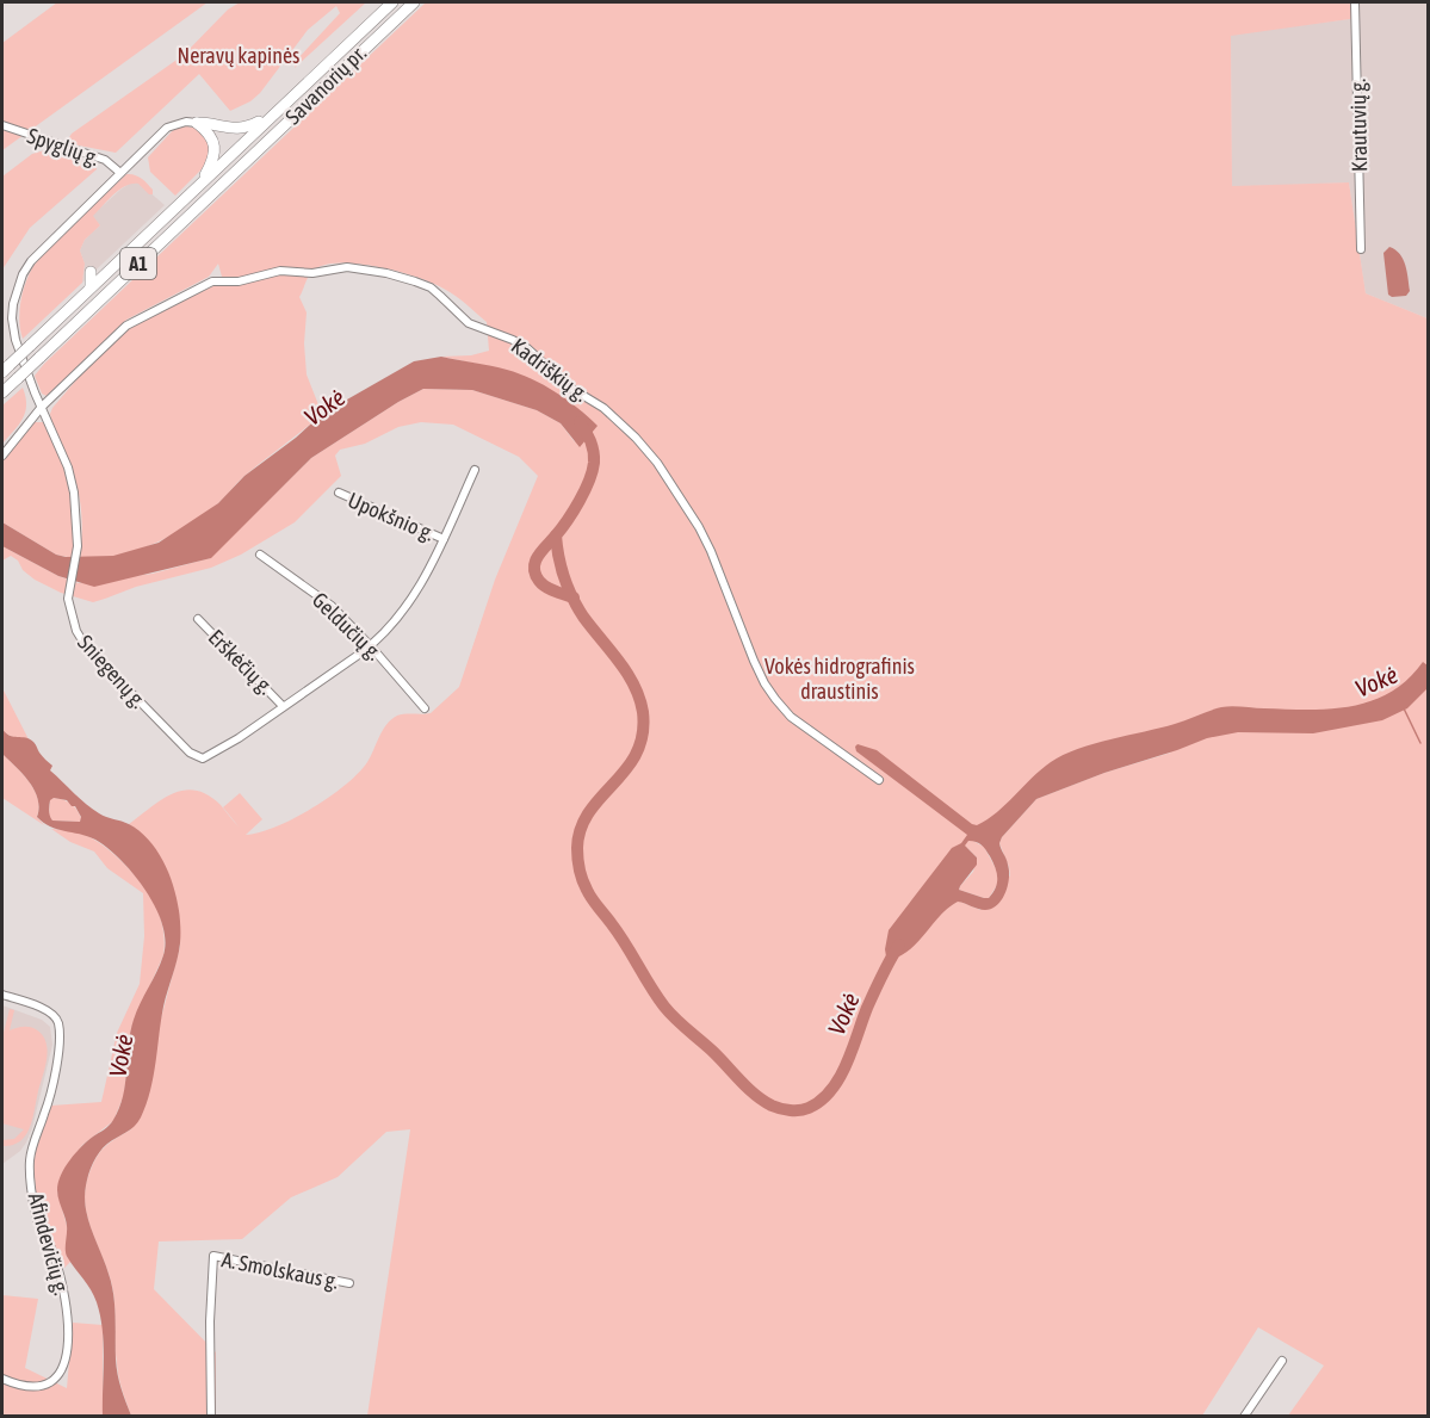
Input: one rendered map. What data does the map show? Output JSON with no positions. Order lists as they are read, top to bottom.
{
  "streets": {
    "highway": ["Savanorių pr.", "A1"],
    "street": [
      "Krautuvių g.",
      "Spyglių g.",
      "Kadriškių g.",
      "Upokšnio g.",
      "Geldučių g.",
      "Erškėčių g.",
      "Sniegenų g.",
      "Afindevičių g.",
      "A. Smolskaus g."
    ]
  },
  "crossings": [
    ["Spyglių g.", "Sniegenų g."],
    ["Kadriškių g.", "Sniegenų g."],
    ["Upokšnio g.", "Sniegenų g."],
    ["Geldučių g.", "Sniegenų g."],
    ["Erškėčių g.", "Sniegenų g."]
  ],
  "water": ["Vokė"],
  "parks": ["Neravų kapinės", "Vokės hidrografinis draustinis"]
}
